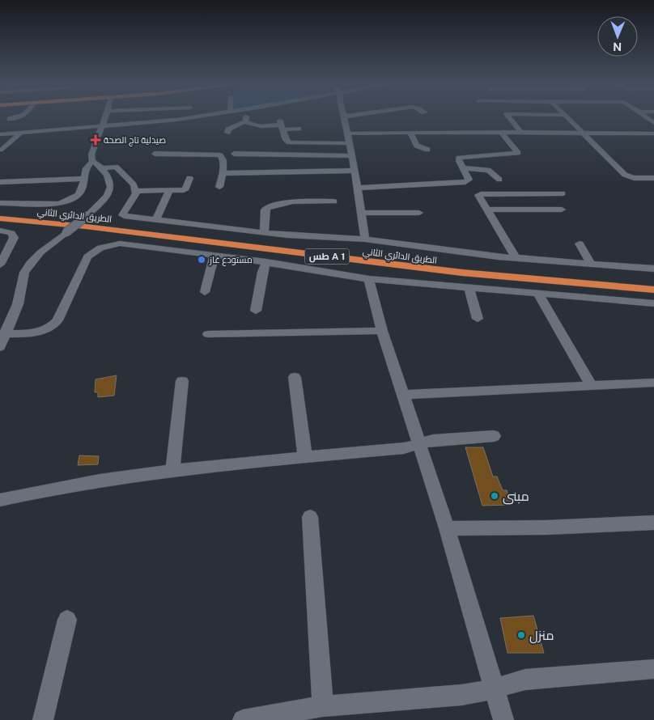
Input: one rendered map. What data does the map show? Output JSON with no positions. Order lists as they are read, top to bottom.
{
  "streets": {
    "highway": ["الطريق الدائري الثاني", "طس A 1"]
  },
  "places": {
    "health": ["صيدلية تاج الصحة"],
    "other": ["مستودع غاز", "مبنى", "منزل"]
  },
  "north": "bottom"
}
